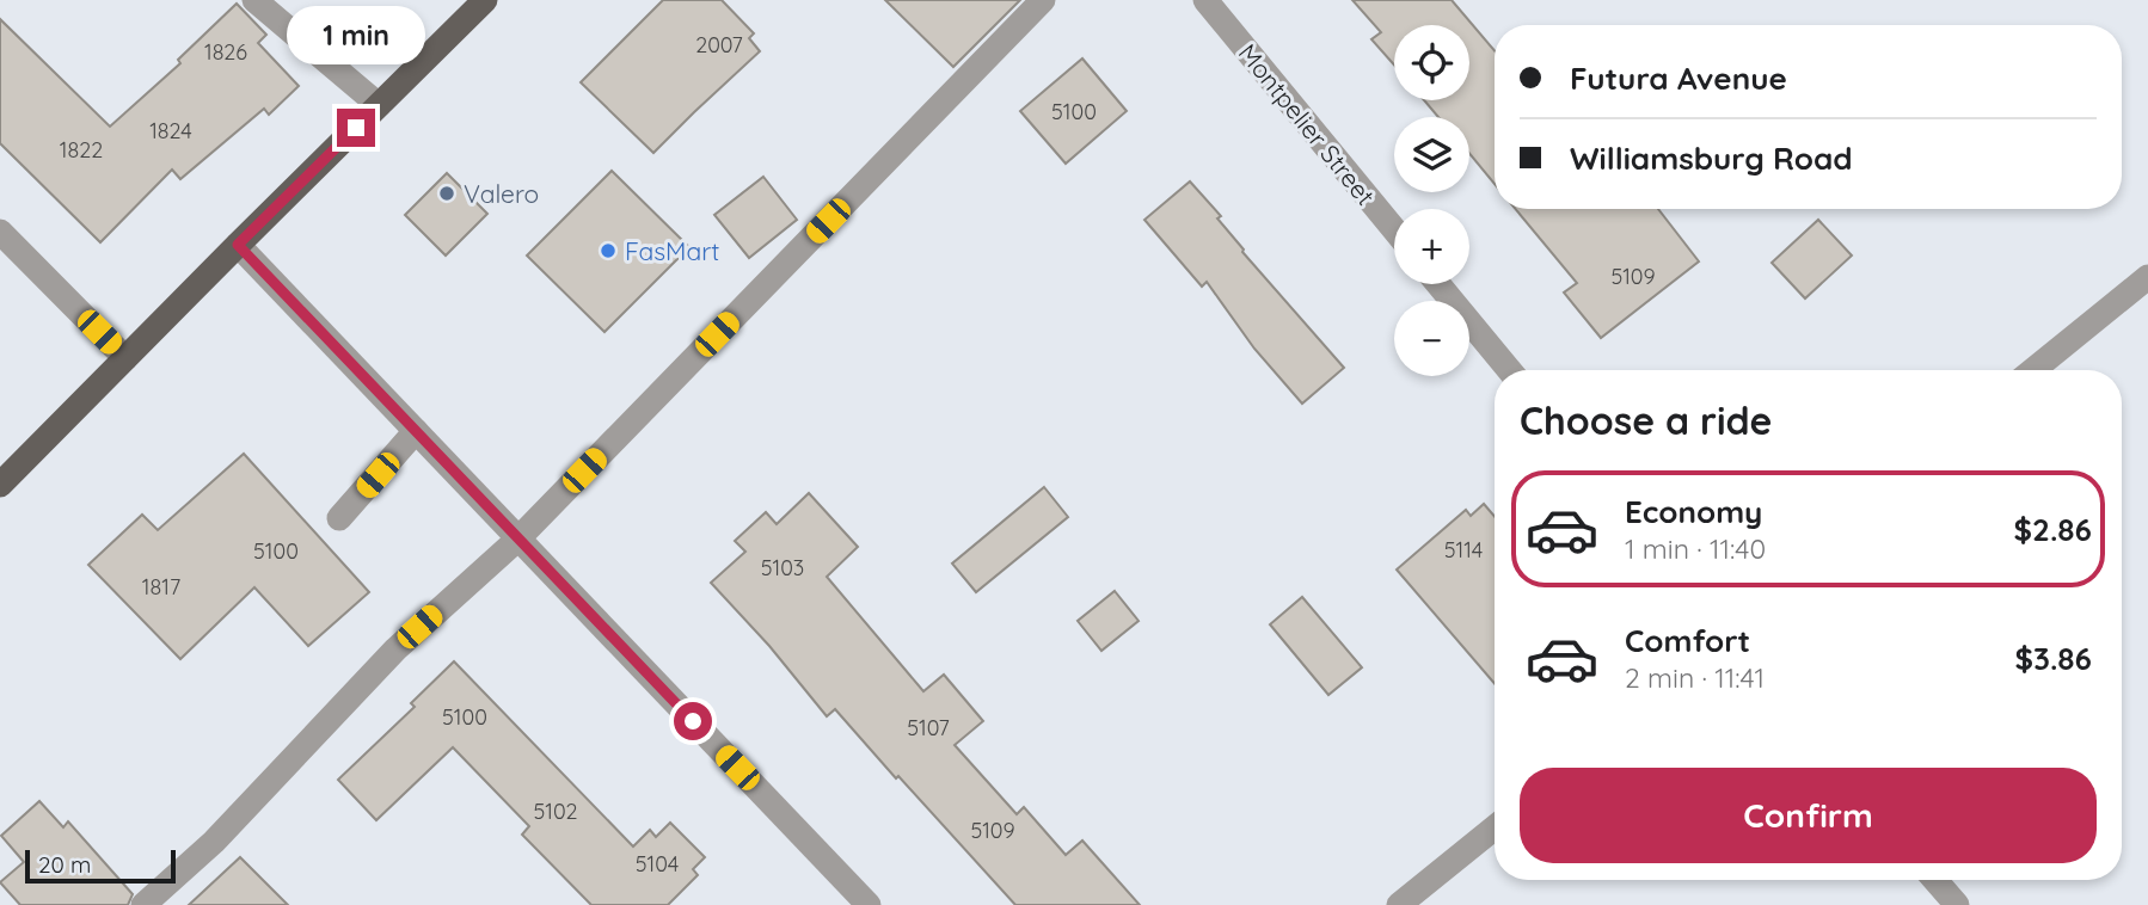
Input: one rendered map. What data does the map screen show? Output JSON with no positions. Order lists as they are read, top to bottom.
{
  "streets": {
    "street": ["Montpelier Street"]
  },
  "places": ["Valero", "FasMart"],
  "house_numbers": [
    "2007",
    "1826",
    "5100",
    "1824",
    "1822",
    "5109",
    "5114",
    "5100",
    "5103",
    "1817",
    "5100",
    "5107",
    "5102",
    "5109",
    "5104"
  ],
  "scale_bar": "20 m",
  "page": {
    "bubble": "1 min",
    "map_buttons": ["+", "−"],
    "banner": ["Futura Avenue", "Williamsburg Road"],
    "heading": "Choose a ride",
    "list": [
      {
        "name": "Economy",
        "note": "1 min · 11:40",
        "value": "$2.86"
      },
      {
        "name": "Comfort",
        "note": "2 min · 11:41",
        "value": "$3.86"
      }
    ],
    "buttons": "Confirm",
    "scale": "20 m"
  }
}
